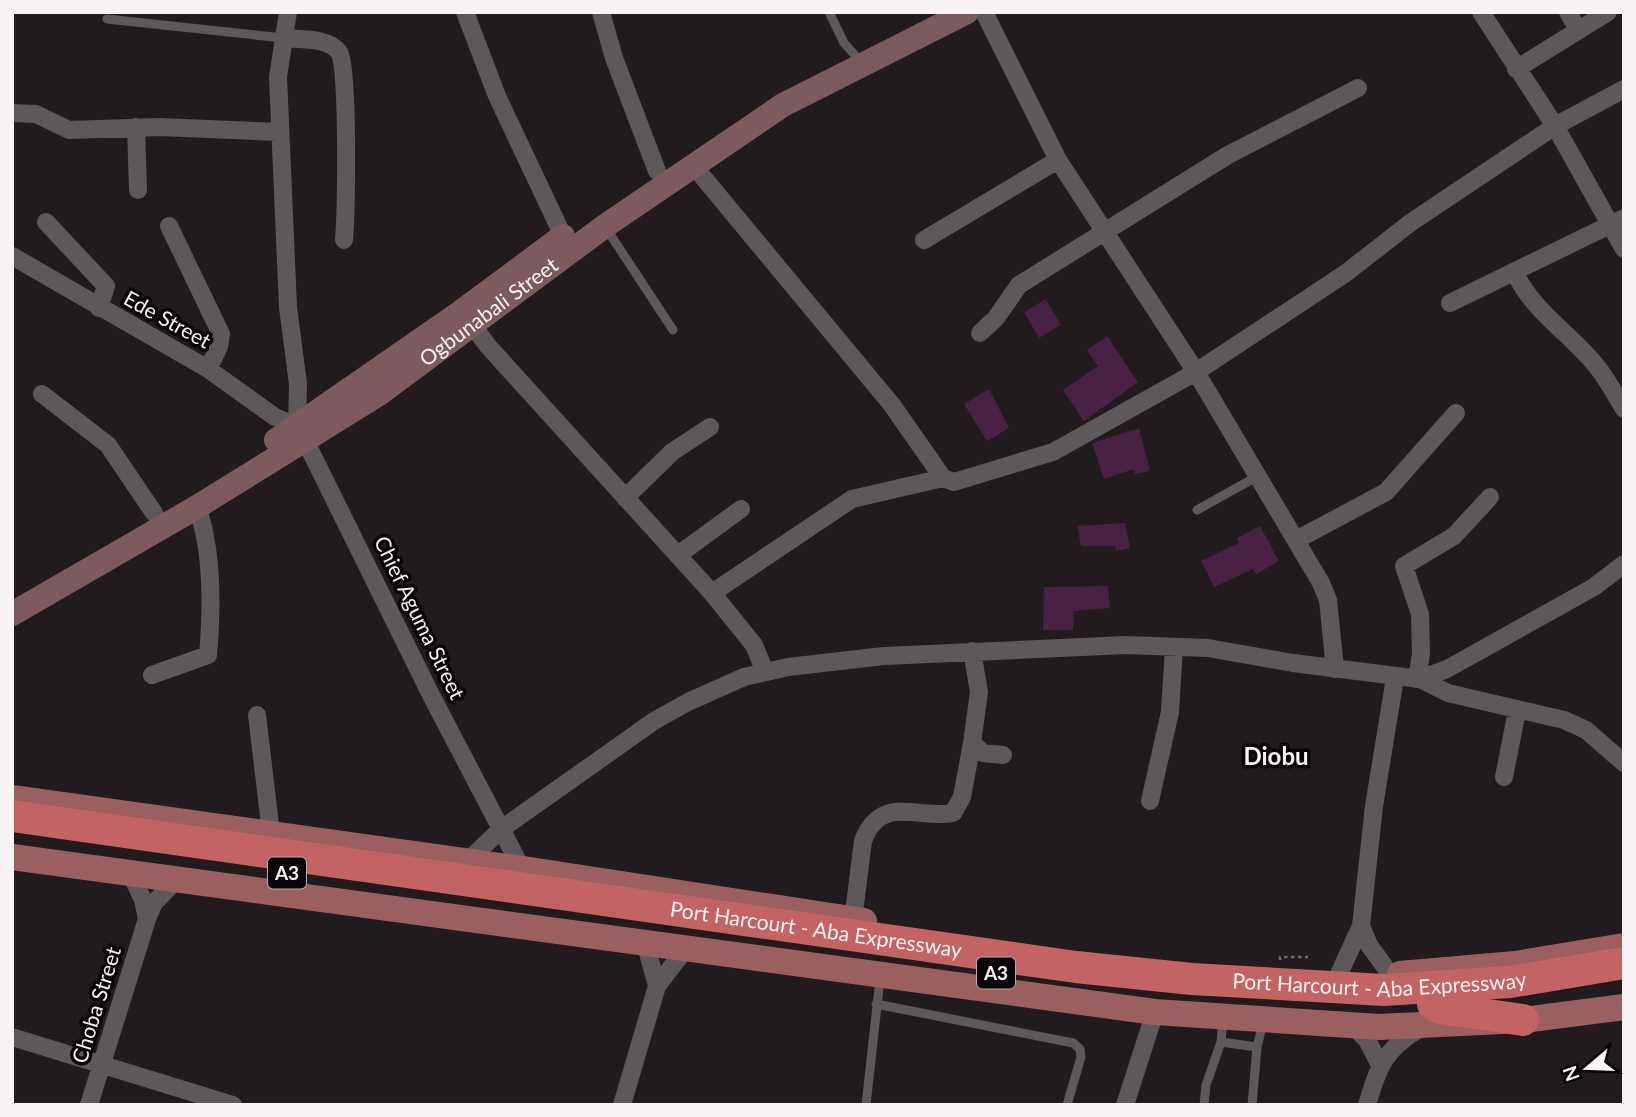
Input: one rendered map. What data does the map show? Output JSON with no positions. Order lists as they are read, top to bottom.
{
  "streets": {
    "highway": ["A3", "Port Harcourt - Aba Expressway"],
    "street": [
      "Ogbunabali Street",
      "Ede Street",
      "Chief Aguma Street",
      "Choba Street"
    ]
  },
  "crossings": [
    ["Ogbunabali Street", "Ede Street"],
    ["Ogbunabali Street", "Chief Aguma Street"],
    ["Ede Street", "Chief Aguma Street"]
  ],
  "districts": ["Diobu"],
  "north": "left"
}
